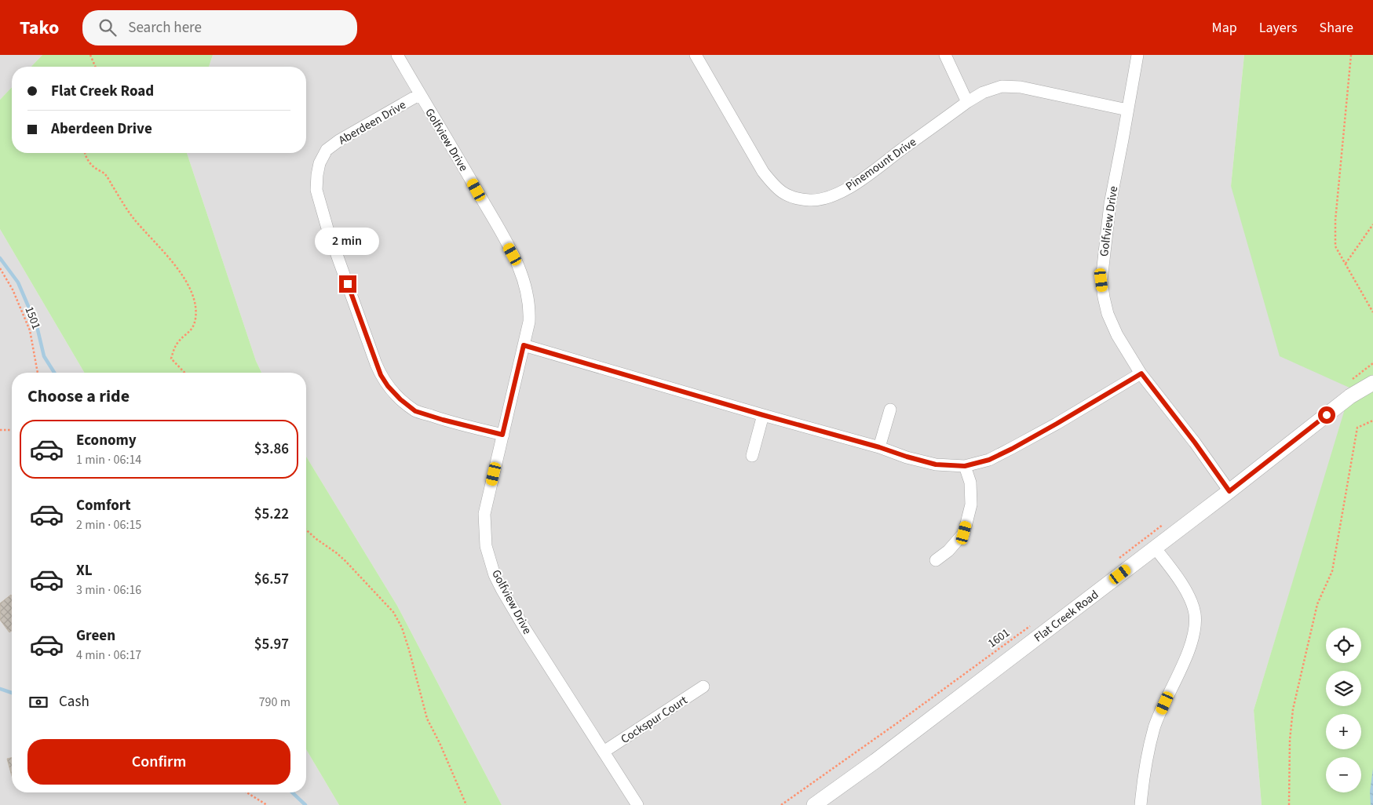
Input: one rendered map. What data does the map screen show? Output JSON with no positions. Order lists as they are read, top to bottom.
{
  "streets": {
    "street": [
      "Aberdeen Drive",
      "Golfview Drive",
      "Pinemount Drive",
      "Flat Creek Road",
      "Cockspur Court"
    ],
    "path": ["1501", "1601"]
  },
  "crossings": [
    ["Aberdeen Drive", "Golfview Drive"],
    ["Golfview Drive", "Pinemount Drive"],
    ["Golfview Drive", "Flat Creek Road"],
    ["Golfview Drive", "Cockspur Court"]
  ],
  "page": {
    "header": "Tako",
    "search": "Search here",
    "nav": ["Map", "Layers", "Share"],
    "banner": ["Flat Creek Road", "Aberdeen Drive"],
    "bubble": "2 min",
    "heading": "Choose a ride",
    "list": [
      {
        "name": "Economy",
        "note": "1 min · 06:14",
        "value": "$3.86"
      },
      {
        "name": "Comfort",
        "note": "2 min · 06:15",
        "value": "$5.22"
      },
      {
        "name": "XL",
        "note": "3 min · 06:16",
        "value": "$6.57"
      },
      {
        "name": "Green",
        "note": "4 min · 06:17",
        "value": "$5.97"
      }
    ],
    "map_buttons": ["+", "−"],
    "pay": ["Cash", "790 m"],
    "buttons": "Confirm"
  }
}
